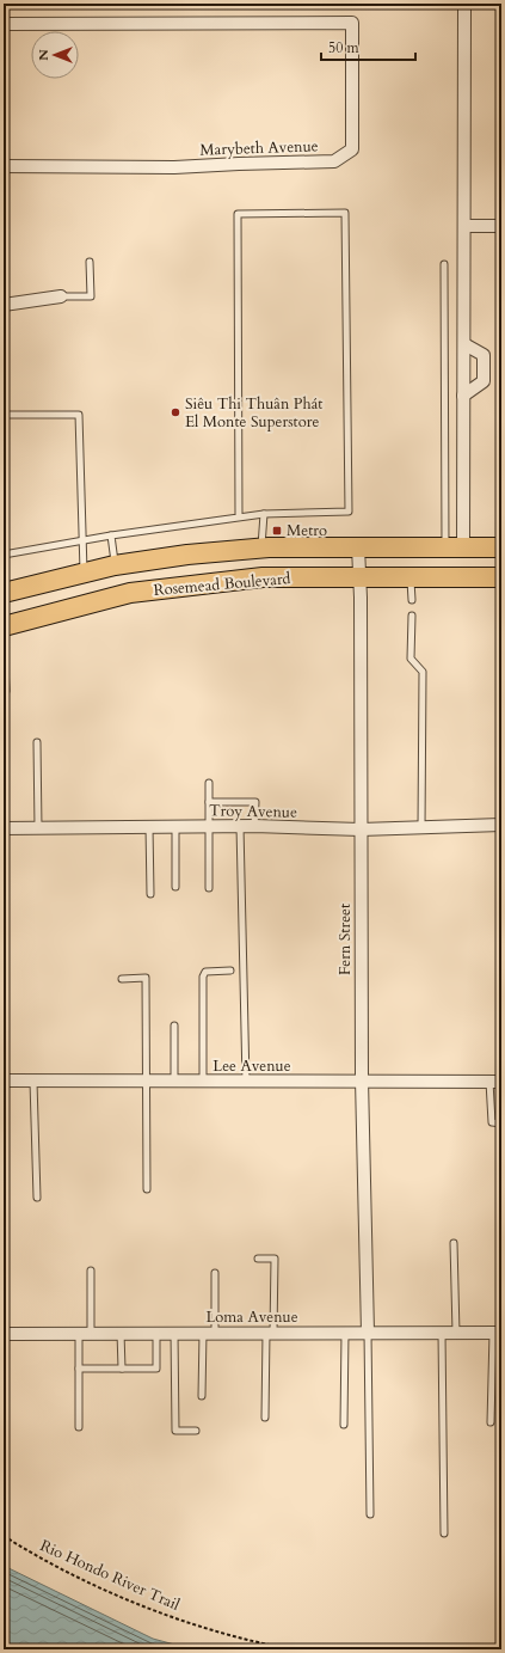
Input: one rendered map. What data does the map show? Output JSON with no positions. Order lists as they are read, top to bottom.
{
  "streets": {
    "main road": ["Rosemead Boulevard"],
    "street": [
      "Marybeth Avenue",
      "Troy Avenue",
      "Fern Street",
      "Lee Avenue",
      "Loma Avenue"
    ],
    "path": ["Rio Hondo River Trail"]
  },
  "crossings": [
    ["Rosemead Boulevard", "Fern Street"],
    ["Troy Avenue", "Fern Street"],
    ["Fern Street", "Lee Avenue"],
    ["Fern Street", "Loma Avenue"]
  ],
  "places": {
    "other": ["Siêu Thi Thuân Phát El Monte Superstore"],
    "transit": ["Metro"]
  },
  "scale_bar": "50 m",
  "north": "left"
}
